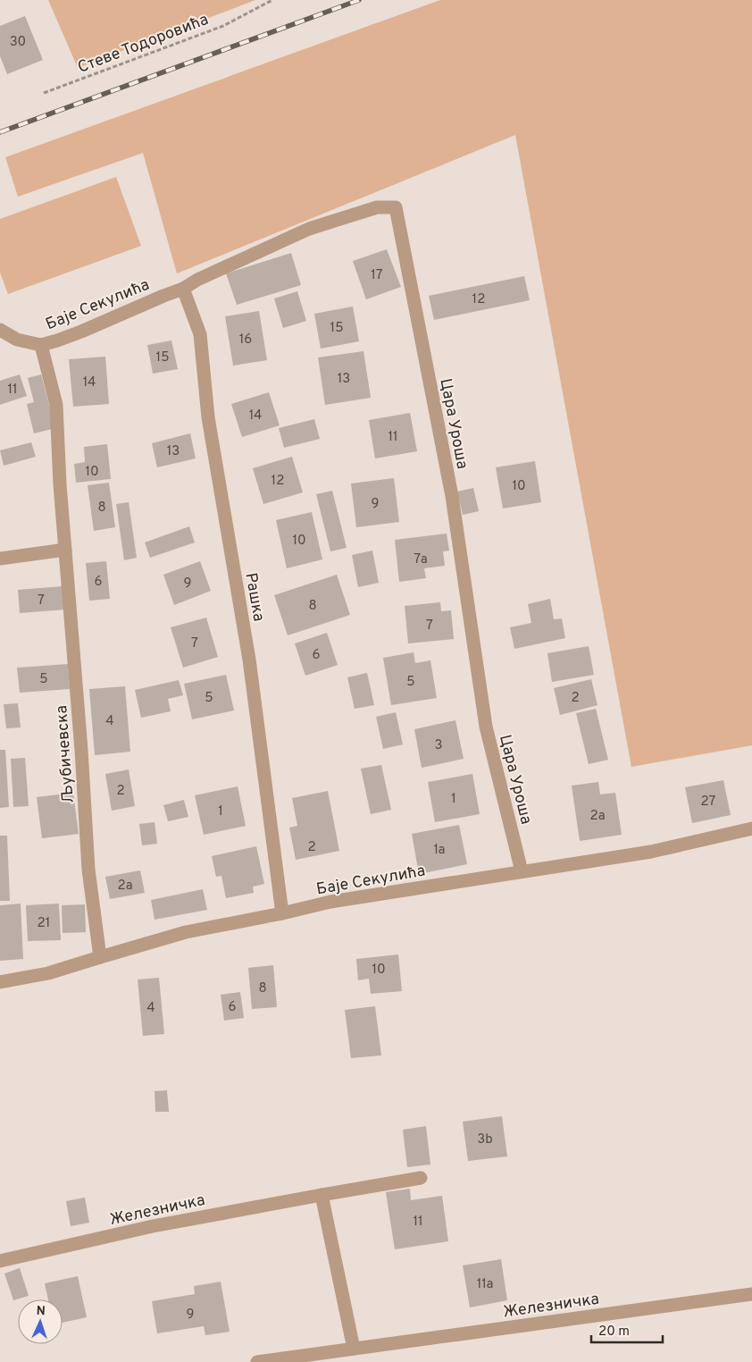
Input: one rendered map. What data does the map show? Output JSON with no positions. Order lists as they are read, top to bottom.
{
  "streets": {
    "street": [
      "Баје Секулића",
      "Цара Уроша",
      "Рашка",
      "Љубичевска",
      "Железничка"
    ],
    "path": ["Стеве Тодоровића"]
  },
  "crossings": [
    ["Баје Секулића", "Цара Уроша"],
    ["Баје Секулића", "Рашка"],
    ["Баје Секулића", "Љубичевска"],
    ["Цара Уроша", "Рашка"]
  ],
  "house_numbers": [
    "30",
    "17",
    "12",
    "15",
    "16",
    "15",
    "13",
    "14",
    "11",
    "14",
    "11",
    "13",
    "10",
    "12",
    "10",
    "9",
    "8",
    "10",
    "7a",
    "6",
    "9",
    "7",
    "8",
    "7",
    "7",
    "6",
    "5",
    "5",
    "5",
    "2",
    "4",
    "3",
    "2",
    "1",
    "27",
    "1",
    "2a",
    "2",
    "1a",
    "2a",
    "21",
    "10",
    "8",
    "6",
    "4",
    "3b",
    "11",
    "11a",
    "9"
  ],
  "scale_bar": "20 m",
  "north": "top"
}
